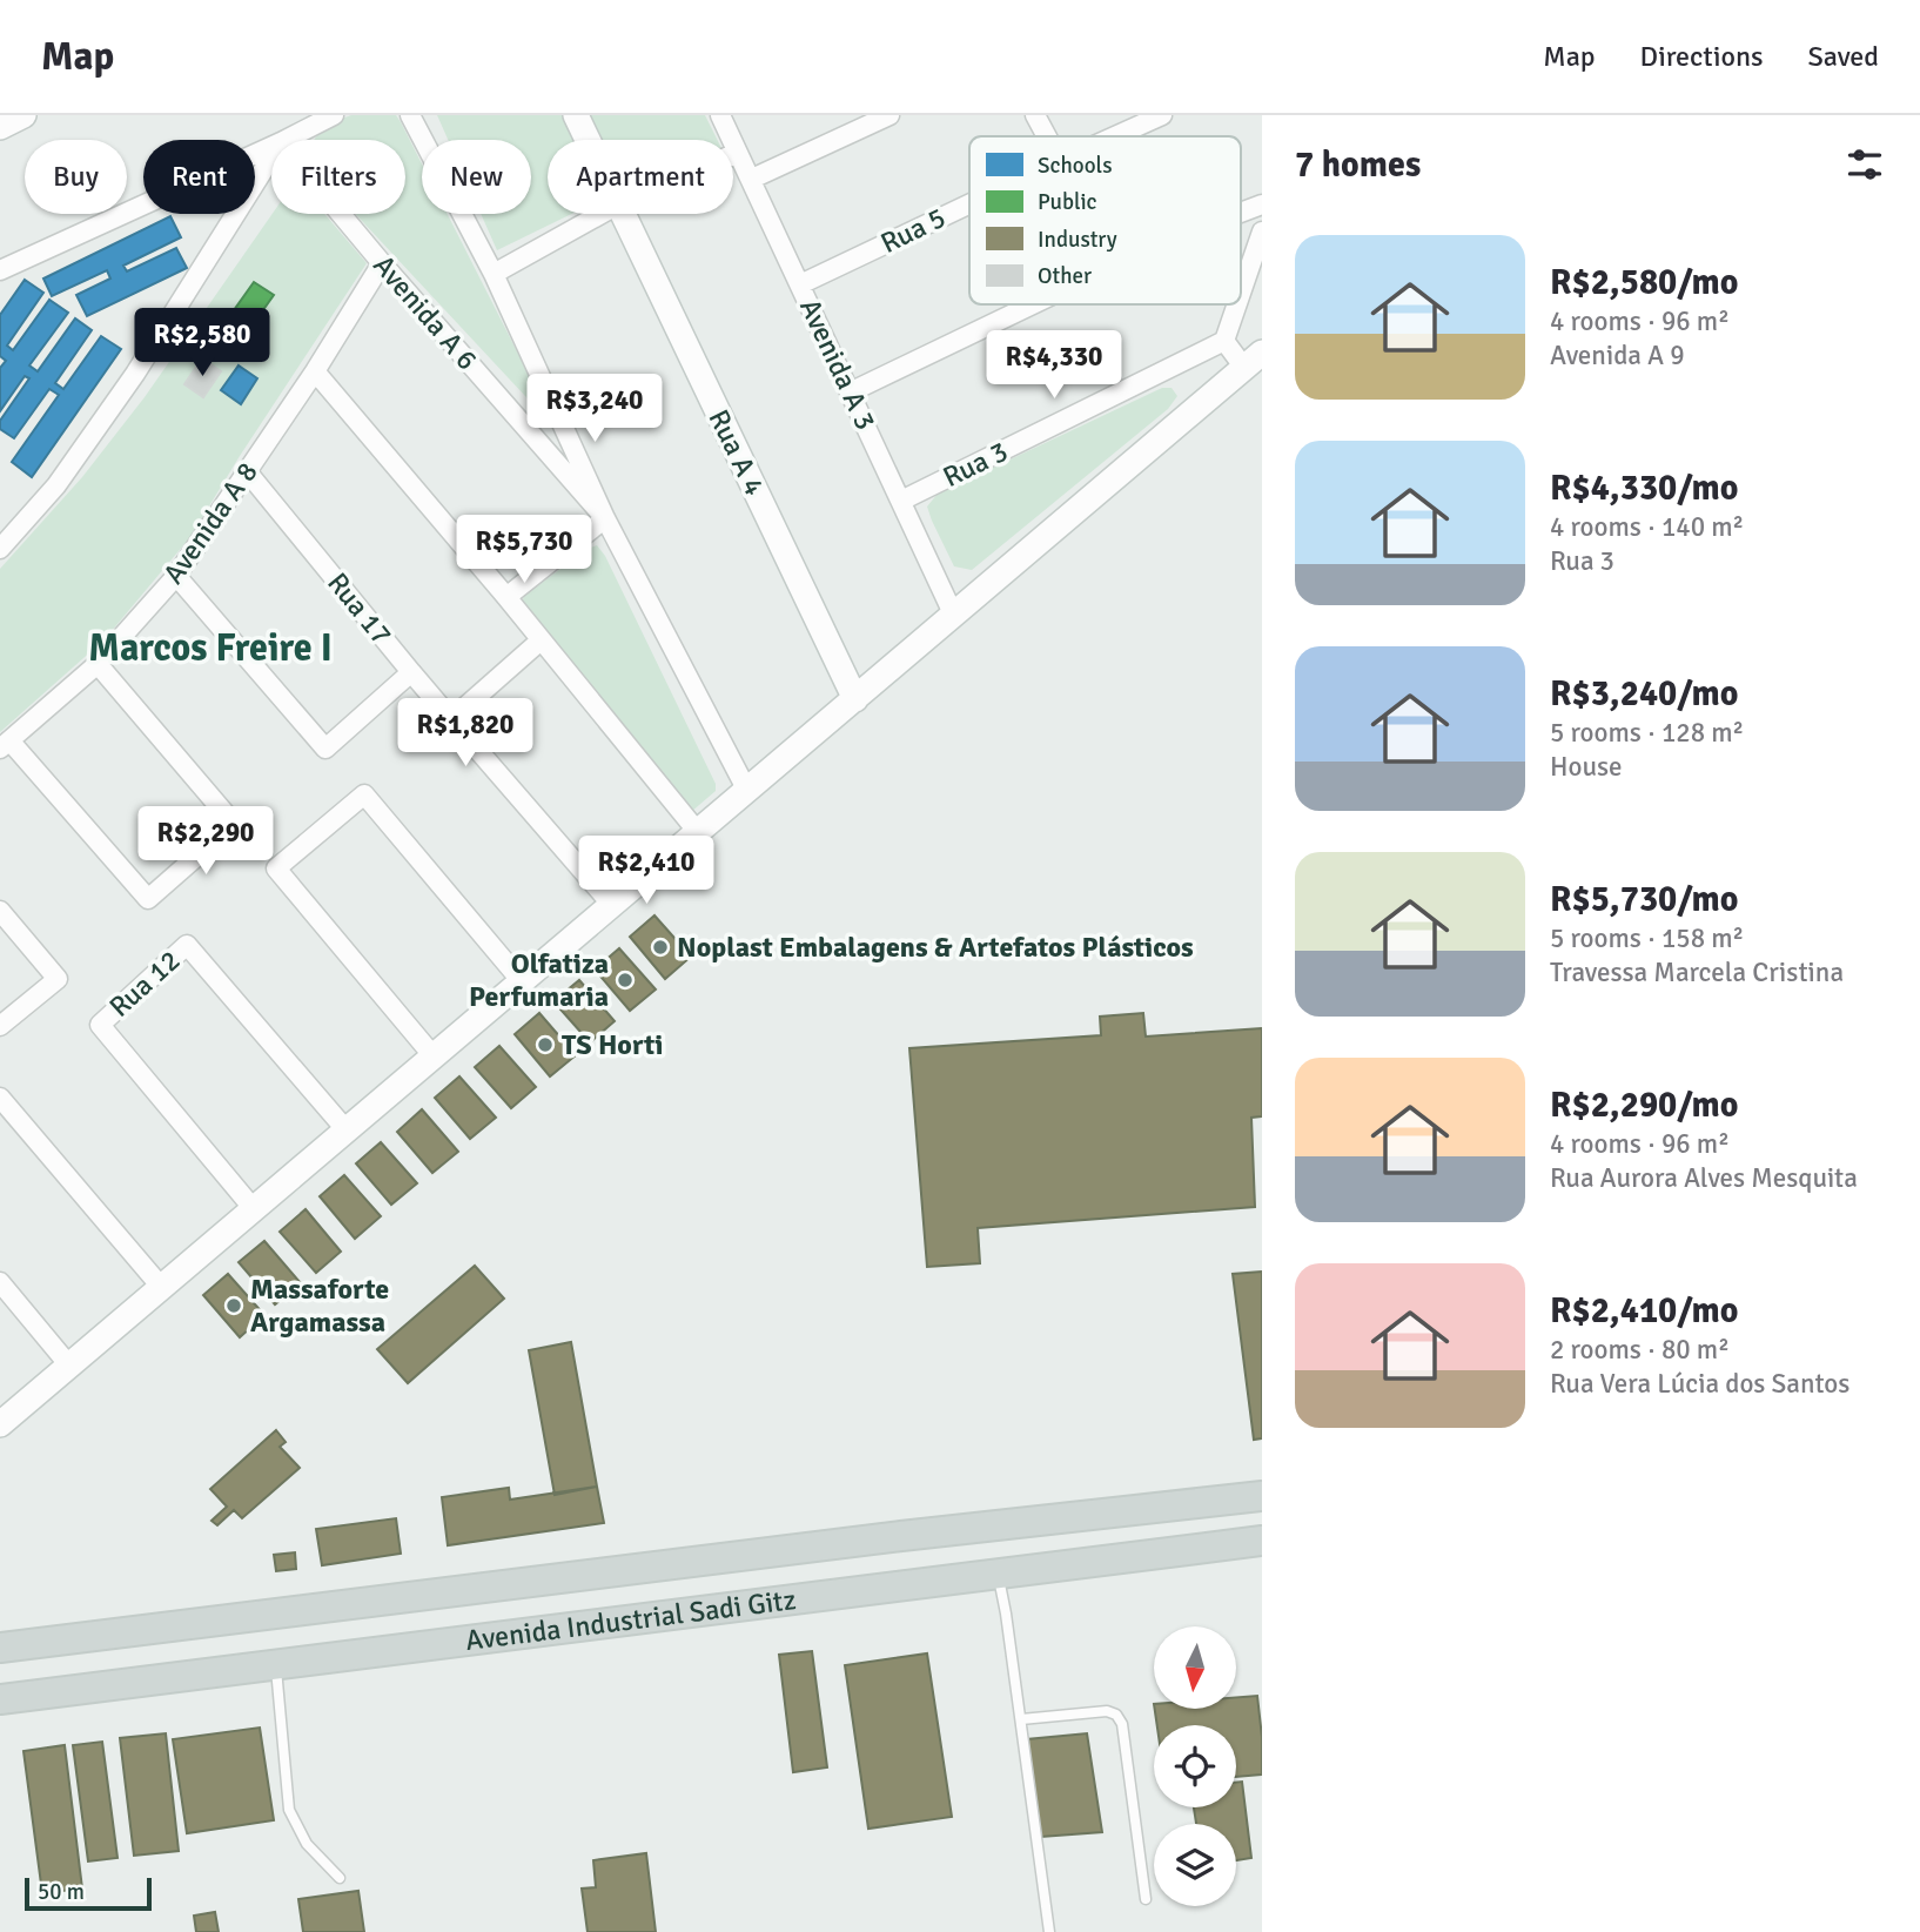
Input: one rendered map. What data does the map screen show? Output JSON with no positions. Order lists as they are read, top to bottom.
{
  "streets": {
    "main road": ["Avenida Industrial Sadi Gitz"],
    "street": [
      "Rua 5",
      "Avenida A 6",
      "Avenida A 3",
      "Rua A 4",
      "Rua 3",
      "Avenida A 8",
      "Rua 17",
      "Rua 12"
    ]
  },
  "crossings": [
    ["Rua 5", "Avenida A 3"],
    ["Avenida A 6", "Avenida A 8"],
    ["Avenida A 3", "Rua 3"],
    ["Avenida A 8", "Rua 17"]
  ],
  "districts": ["Marcos Freire I"],
  "places": [
    "Noplast Embalagens & Artefatos Plásticos",
    "Olfatiza Perfumaria",
    "TS Horti",
    "Massaforte Argamassa"
  ],
  "legend": [
    "Schools",
    "Public",
    "Industry",
    "Other"
  ],
  "scale_bar": "50 m",
  "north": "bottom",
  "page": {
    "header": "Map",
    "nav": ["Map", "Directions", "Saved"],
    "heading": "7 homes",
    "chip": [
      "Buy",
      "Rent",
      "Filters",
      "New",
      "Apartment"
    ],
    "list": [
      {
        "name": "R$2,580/mo",
        "note": "4 rooms · 96 m² · Avenida A 9"
      },
      {
        "name": "R$4,330/mo",
        "note": "4 rooms · 140 m² · Rua 3"
      },
      {
        "name": "R$3,240/mo",
        "note": "5 rooms · 128 m² · House"
      },
      {
        "name": "R$5,730/mo",
        "note": "5 rooms · 158 m² · Travessa Marcela Cristina"
      },
      {
        "name": "R$2,290/mo",
        "note": "4 rooms · 96 m² · Rua Aurora Alves Mesquita"
      },
      {
        "name": "R$2,410/mo",
        "note": "2 rooms · 80 m² · Rua Vera Lúcia dos Santos"
      }
    ],
    "price": [
      "R$2,580",
      "R$4,330",
      "R$3,240",
      "R$5,730",
      "R$1,820",
      "R$2,290",
      "R$2,410"
    ],
    "scale": "50 m"
  }
}
